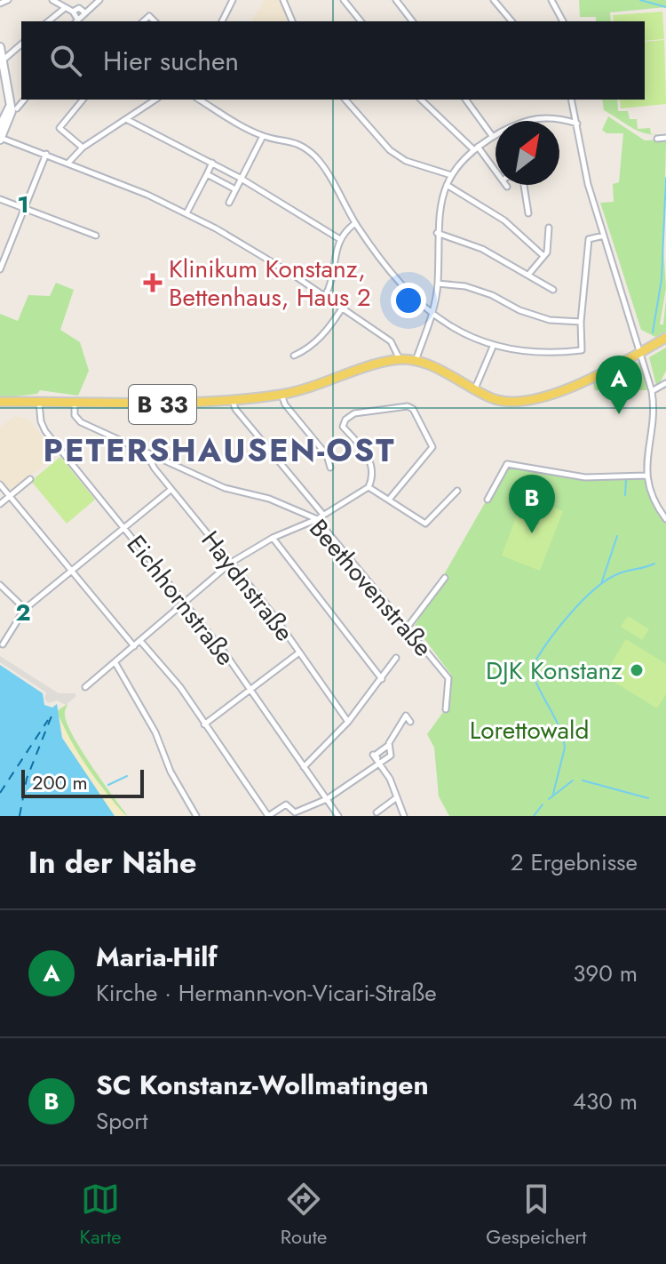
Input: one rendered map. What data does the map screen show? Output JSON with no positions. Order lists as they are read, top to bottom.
{
  "streets": {
    "main road": ["B 33"],
    "street": ["Haydnstraße", "Beethovenstraße", "Eichhornstraße"]
  },
  "crossings": [
    ["B 33", "Beethovenstraße"],
    ["B 33", "Eichhornstraße"],
    ["Haydnstraße", "Beethovenstraße"]
  ],
  "districts": ["PETERSHAUSEN-OST"],
  "parks": ["Lorettowald"],
  "places": {
    "health": ["Klinikum Konstanz, Bettenhaus, Haus 2"],
    "other": ["DJK Konstanz"]
  },
  "scale_bar": "200 m",
  "north": "top right",
  "page": {
    "search": "Hier suchen",
    "pins": ["A", "B"],
    "scale": "200 m",
    "heading": ["In der Nähe", "2 Ergebnisse"],
    "list": [
      {
        "mark": "A",
        "name": "Maria-Hilf",
        "note": "Kirche · Hermann-von-Vicari-Straße",
        "value": "390 m"
      },
      {
        "mark": "B",
        "name": "SC Konstanz-Wollmatingen",
        "note": "Sport",
        "value": "430 m"
      }
    ],
    "nav": ["Karte", "Route", "Gespeichert"]
  },
  "grid": {
    "rows": ["1", "2"]
  }
}
